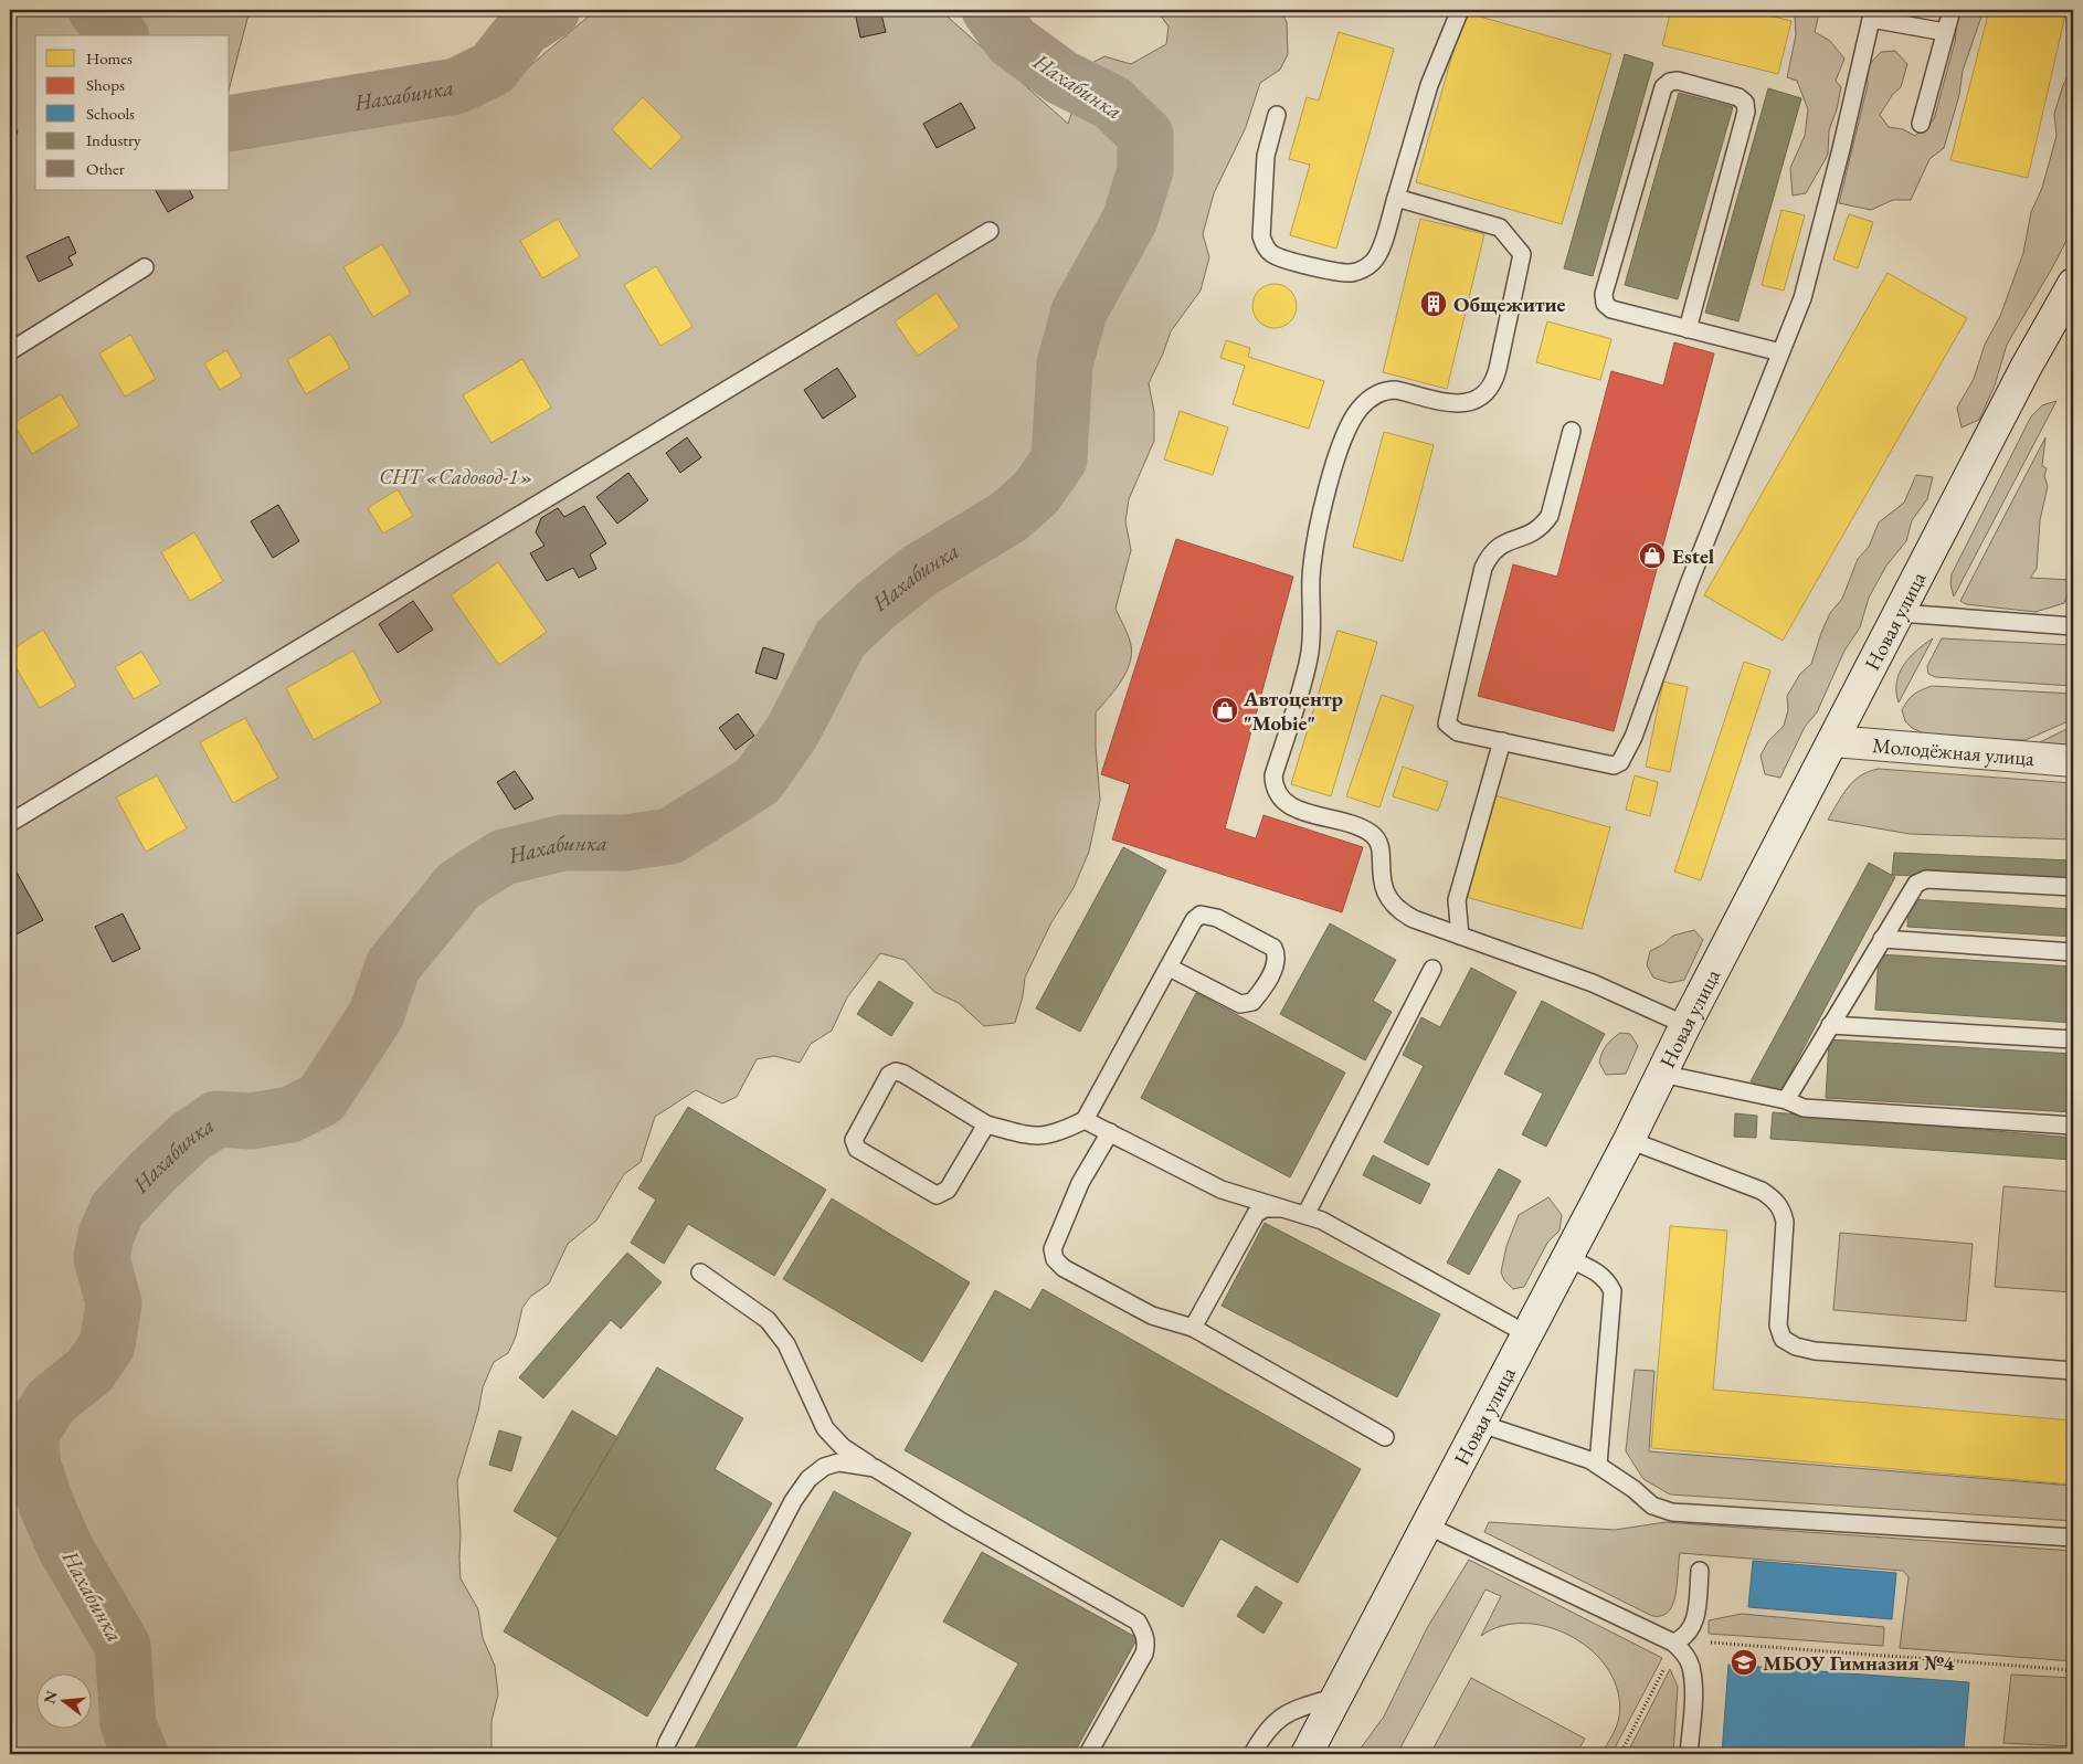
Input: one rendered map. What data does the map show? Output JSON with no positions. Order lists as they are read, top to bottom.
{
  "streets": {
    "street": ["Новая улица", "Молодёжная улица"]
  },
  "crossings": [
    ["Новая улица", "Молодёжная улица"]
  ],
  "water": ["Нахабинка"],
  "parks": ["СНТ «Садовод-1»"],
  "places": {
    "building": ["Общежитие"],
    "shop": ["Estel", "Автоцентр \"Mobie\""],
    "school or university": ["МБОУ Гимназия №4"]
  },
  "legend": [
    "Homes",
    "Shops",
    "Schools",
    "Industry",
    "Other"
  ],
  "north": "left"
}
